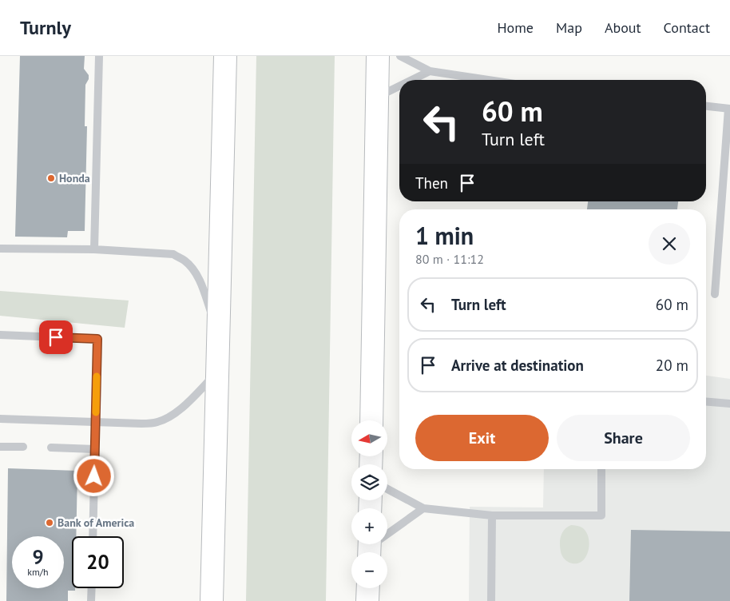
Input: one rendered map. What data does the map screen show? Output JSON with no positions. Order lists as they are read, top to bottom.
{
  "places": ["Honda", "Bank of America"],
  "north": "left",
  "page": {
    "header": "Turnly",
    "nav": [
      "Home",
      "Map",
      "About",
      "Contact"
    ],
    "turn": ["60 m", "Turn left"],
    "then": "Then",
    "heading": ["1 min", "80 m · 11:12"],
    "list": [
      {
        "name": "Turn left",
        "value": "60 m"
      },
      {
        "name": "Arrive at destination",
        "value": "20 m"
      }
    ],
    "buttons": ["Exit", "Share"],
    "map_buttons": ["+", "−"],
    "speed": "9 km/h",
    "limit": "20"
  }
}
